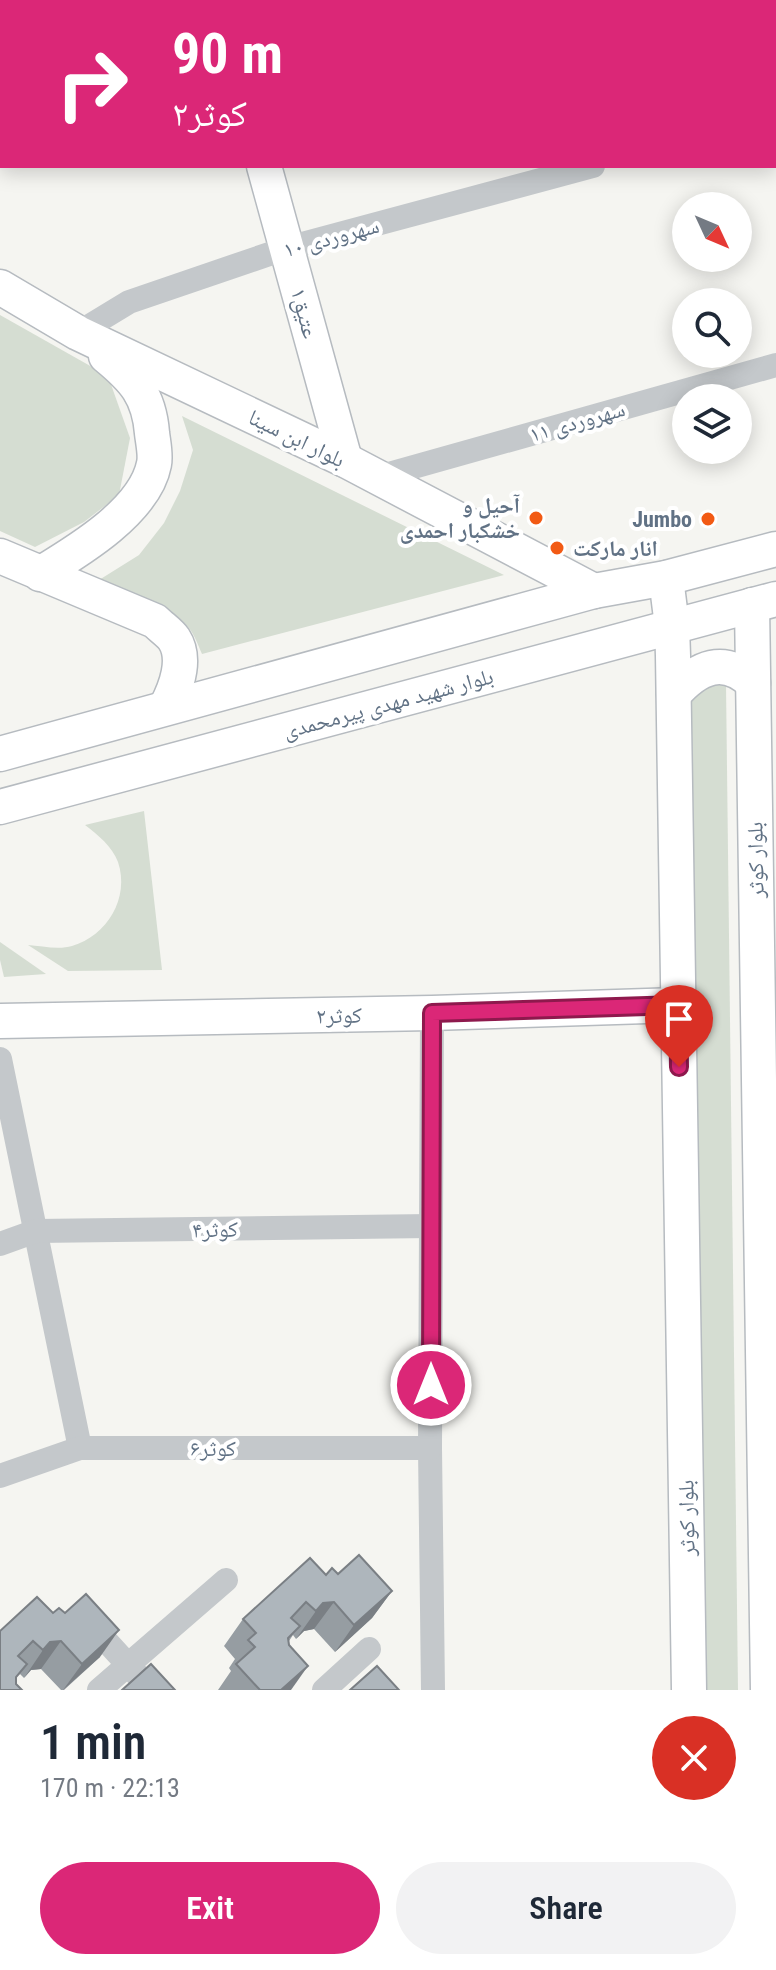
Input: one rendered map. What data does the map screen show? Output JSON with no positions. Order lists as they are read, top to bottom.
{
  "streets": {
    "main road": [
      "عتیق۱",
      "بلوار ابن سینا",
      "بلوار شهید مهدی پیرمحمدی",
      "بلوار کوثر",
      "کوثر۲"
    ],
    "street": [
      "سهروردی ۱۰",
      "سهروردی ١١",
      "کوثر۴",
      "کوثر۶"
    ]
  },
  "crossings": [
    ["سهروردی ۱۰", "عتیق۱"],
    ["سهروردی ۱۰", "بلوار ابن سینا"],
    ["عتیق۱", "بلوار ابن سینا"],
    ["سهروردی ١١", "بلوار ابن سینا"],
    ["بلوار شهید مهدی پیرمحمدی", "بلوار کوثر"],
    ["بلوار کوثر", "کوثر۲"]
  ],
  "places": ["آحیل و خشکبار احمدی", "Jumbo", "انار مارکت"],
  "north": "bottom right",
  "page": {
    "turn": ["90 m", "کوثر۲"],
    "heading": ["1 min", "170 m · 22:13"],
    "buttons": ["Exit", "Share"]
  }
}
